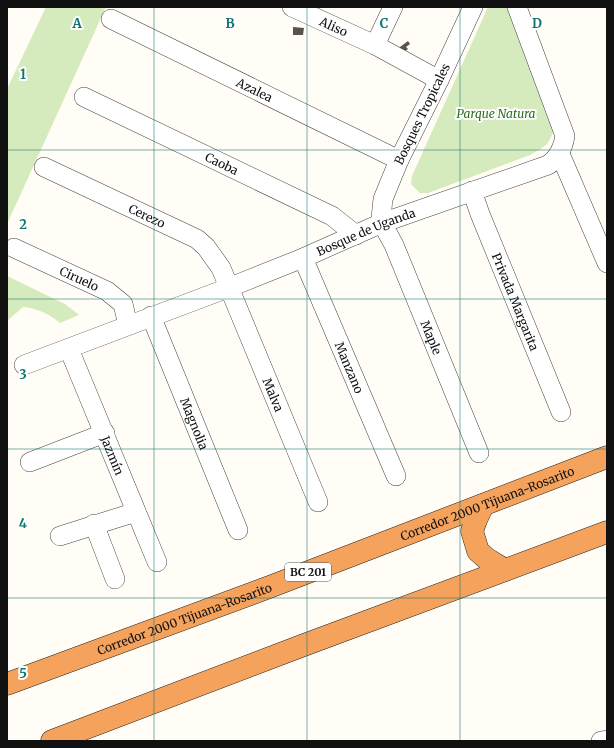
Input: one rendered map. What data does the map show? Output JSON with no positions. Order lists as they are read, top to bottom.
{
  "streets": {
    "highway": ["Corredor 2000 Tijuana-Rosarito", "BC 201"],
    "street": [
      "Aliso",
      "Azalea",
      "Bosques Tropicales",
      "Caoba",
      "Cerezo",
      "Bosque de Uganda",
      "Ciruelo",
      "Privada Margarita",
      "Maple",
      "Manzano",
      "Malva",
      "Magnolia",
      "Jazmín"
    ]
  },
  "crossings": [
    ["Aliso", "Bosques Tropicales"],
    ["Azalea", "Bosques Tropicales"],
    ["Bosques Tropicales", "Bosque de Uganda"],
    ["Bosques Tropicales", "Maple"],
    ["Caoba", "Bosque de Uganda"],
    ["Cerezo", "Bosque de Uganda"],
    ["Cerezo", "Malva"],
    ["Bosque de Uganda", "Ciruelo"],
    ["Bosque de Uganda", "Privada Margarita"],
    ["Bosque de Uganda", "Maple"],
    ["Bosque de Uganda", "Manzano"],
    ["Bosque de Uganda", "Malva"],
    ["Bosque de Uganda", "Magnolia"],
    ["Bosque de Uganda", "Jazmín"]
  ],
  "parks": ["Parque Natura"],
  "grid": {
    "columns": [
      "A",
      "B",
      "C",
      "D"
    ],
    "rows": [
      "1",
      "2",
      "3",
      "4",
      "5"
    ]
  }
}
